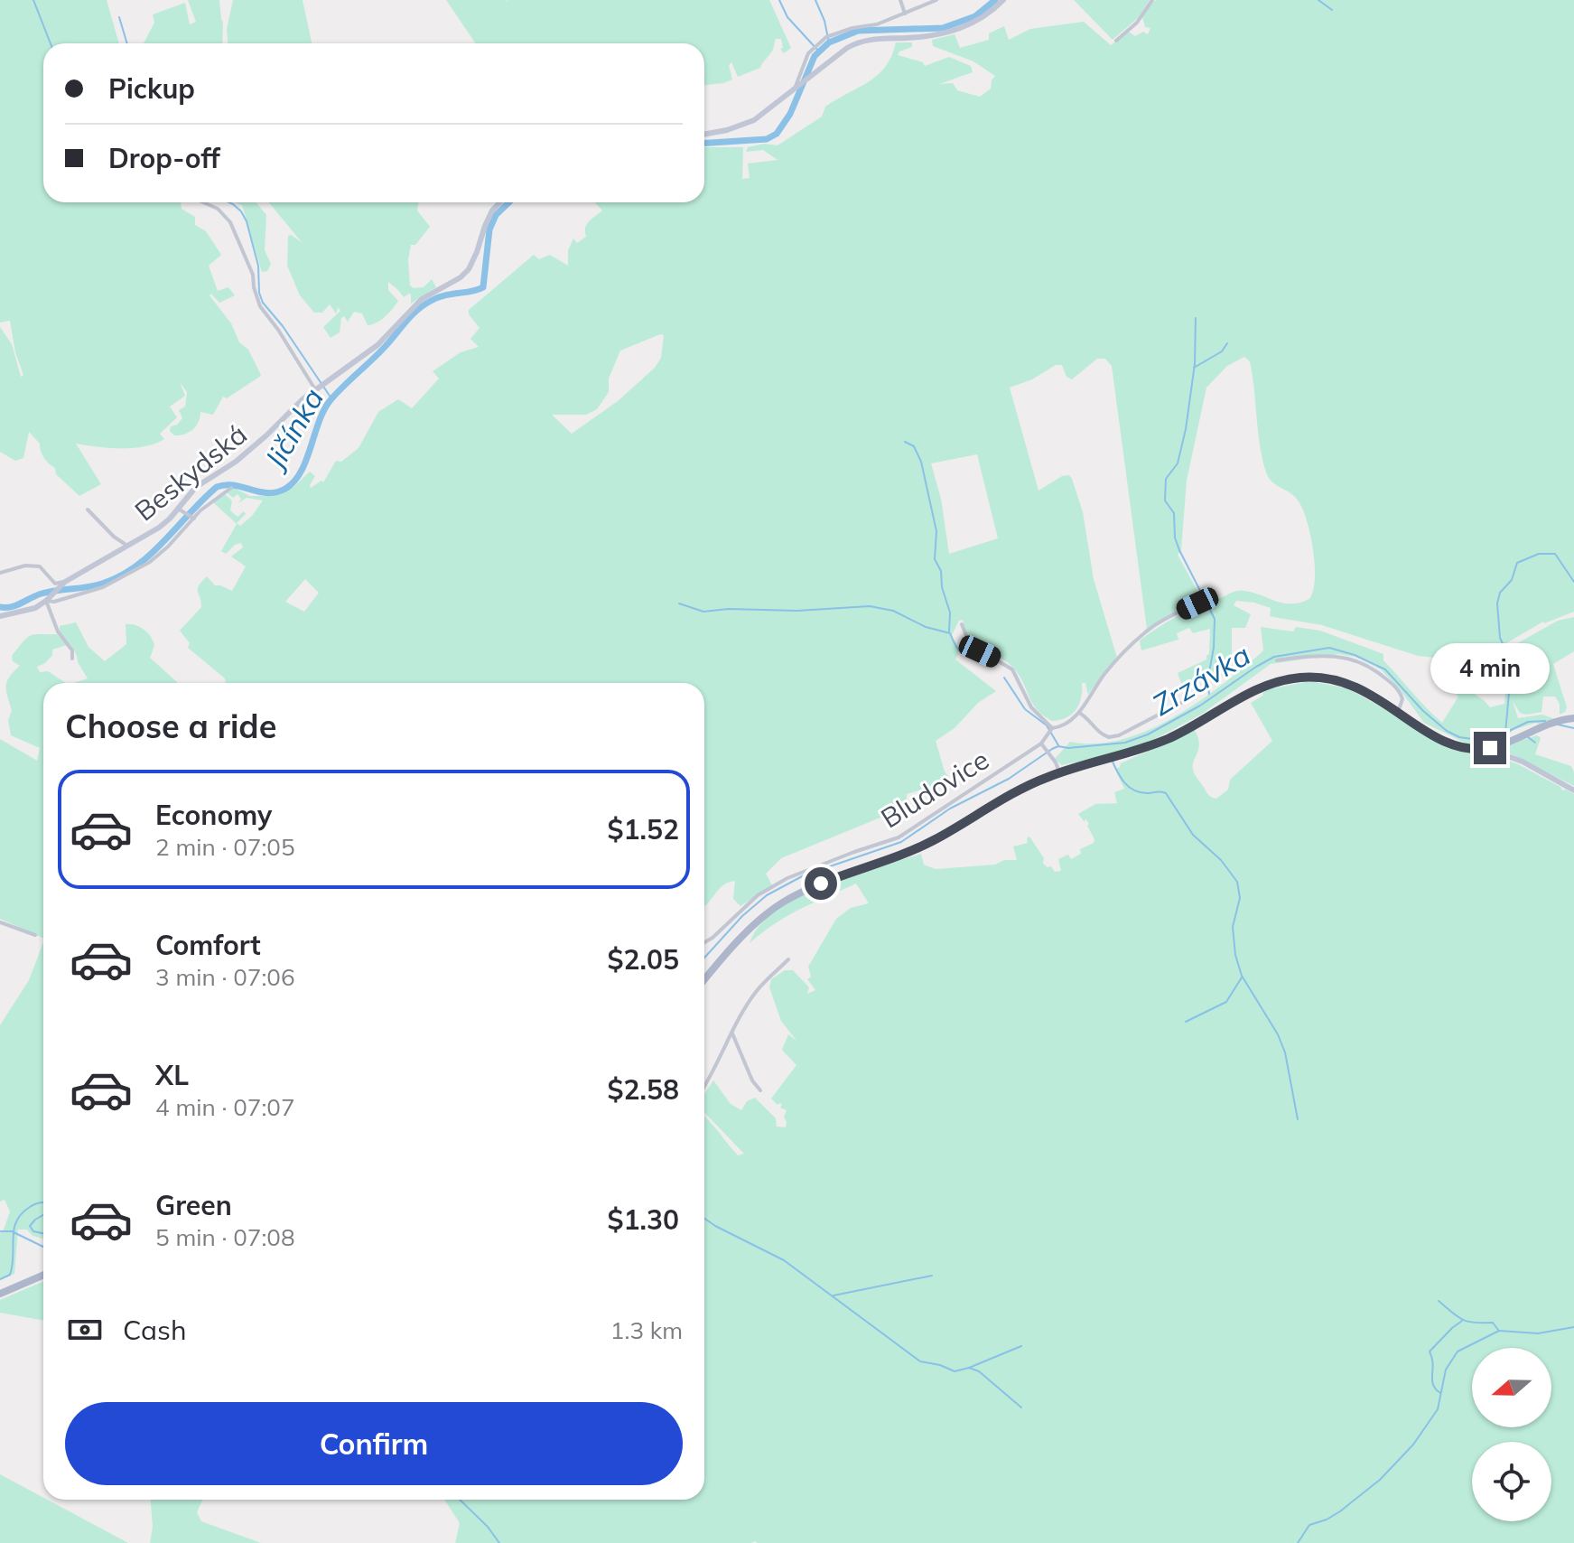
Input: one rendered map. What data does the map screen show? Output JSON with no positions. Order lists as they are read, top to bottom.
{
  "streets": {
    "street": ["Beskydská", "Bludovice"]
  },
  "water": ["Jičínka", "Zrzávka"],
  "north": "left",
  "page": {
    "banner": ["Pickup", "Drop-off"],
    "bubble": "4 min",
    "heading": "Choose a ride",
    "list": [
      {
        "name": "Economy",
        "note": "2 min · 07:05",
        "value": "$1.52"
      },
      {
        "name": "Comfort",
        "note": "3 min · 07:06",
        "value": "$2.05"
      },
      {
        "name": "XL",
        "note": "4 min · 07:07",
        "value": "$2.58"
      },
      {
        "name": "Green",
        "note": "5 min · 07:08",
        "value": "$1.30"
      }
    ],
    "pay": ["Cash", "1.3 km"],
    "buttons": "Confirm"
  }
}
